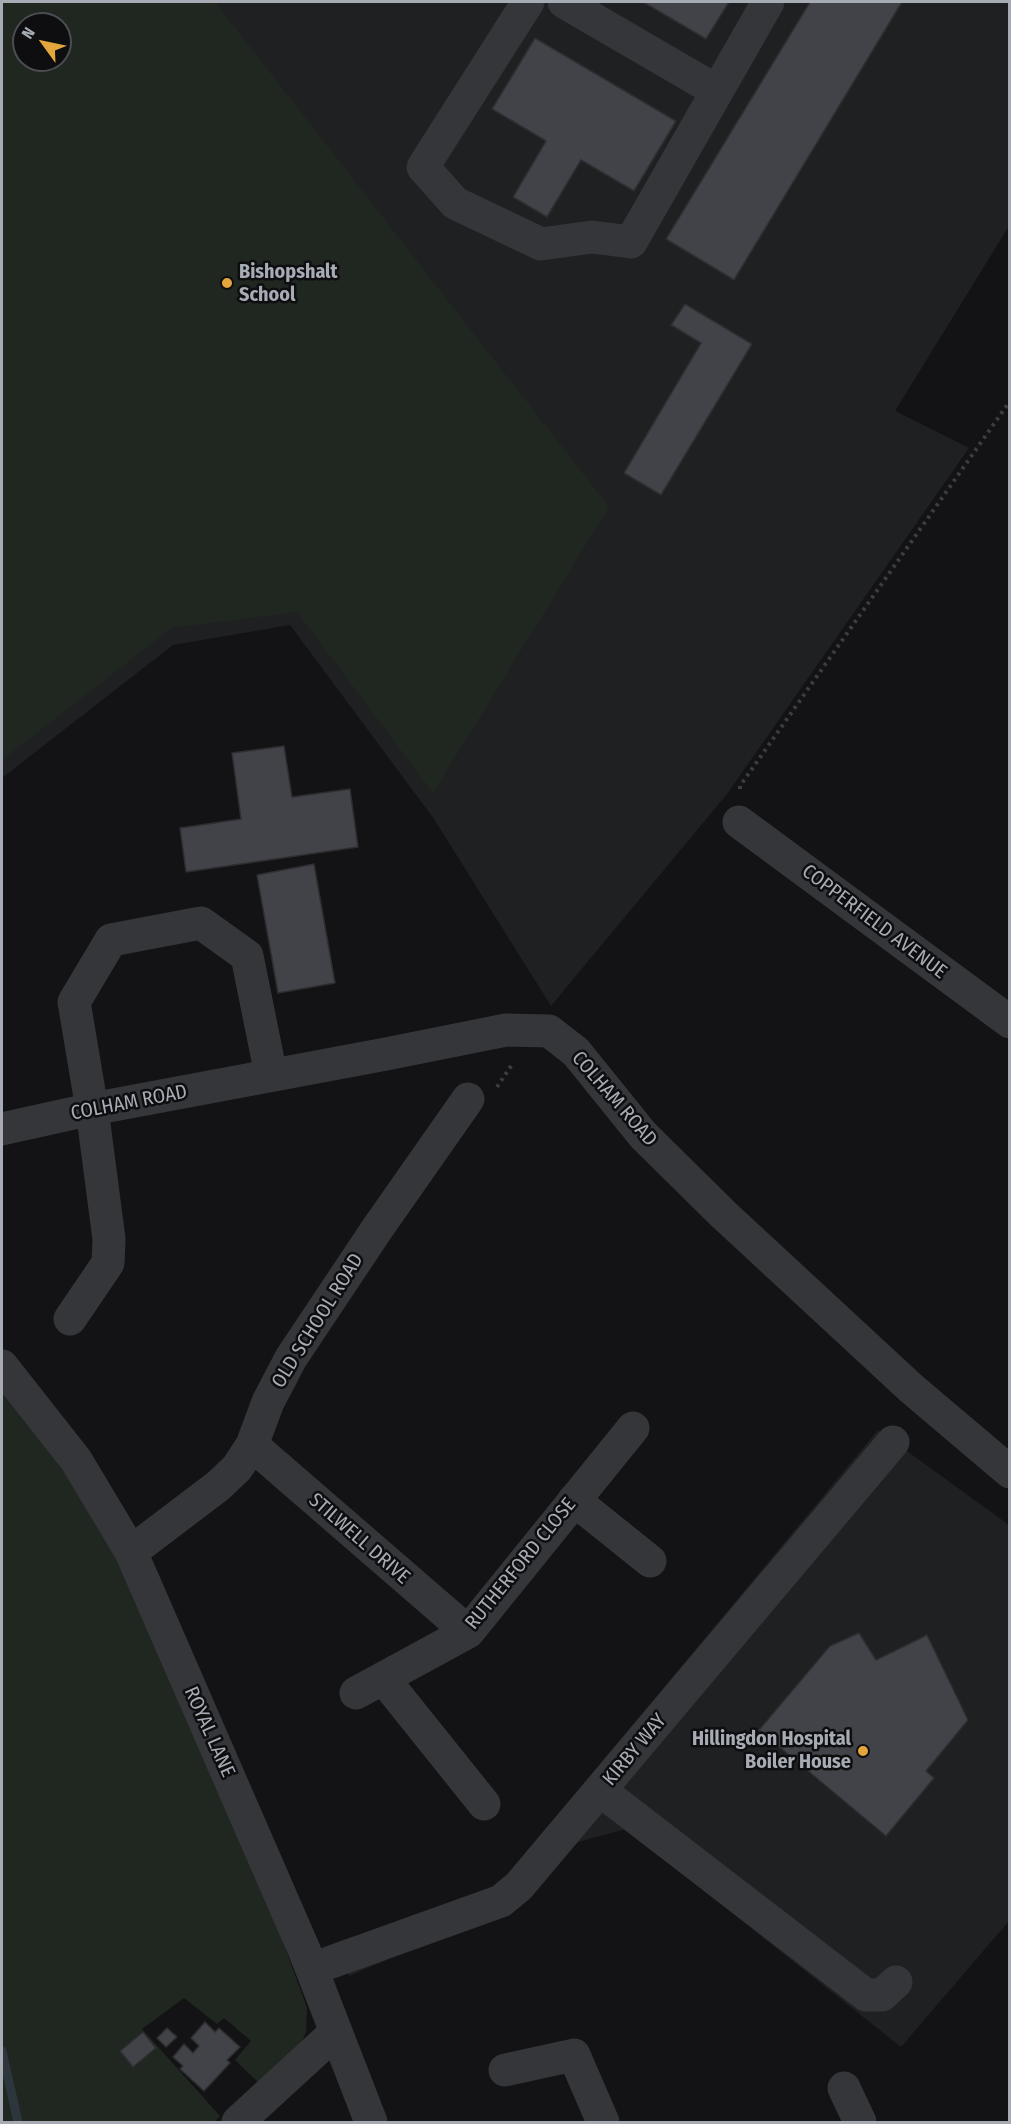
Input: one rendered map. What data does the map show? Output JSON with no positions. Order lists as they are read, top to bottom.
{
  "streets": {
    "street": [
      "COPPERFIELD AVENUE",
      "COLHAM ROAD",
      "OLD SCHOOL ROAD",
      "STILWELL DRIVE",
      "RUTHERFORD CLOSE",
      "ROYAL LANE",
      "KIRBY WAY"
    ]
  },
  "crossings": [
    ["OLD SCHOOL ROAD", "STILWELL DRIVE"],
    ["OLD SCHOOL ROAD", "ROYAL LANE"],
    ["STILWELL DRIVE", "RUTHERFORD CLOSE"],
    ["ROYAL LANE", "KIRBY WAY"]
  ],
  "places": ["Bishopshalt School", "Hillingdon Hospital Boiler House"],
  "north": "top left"
}
